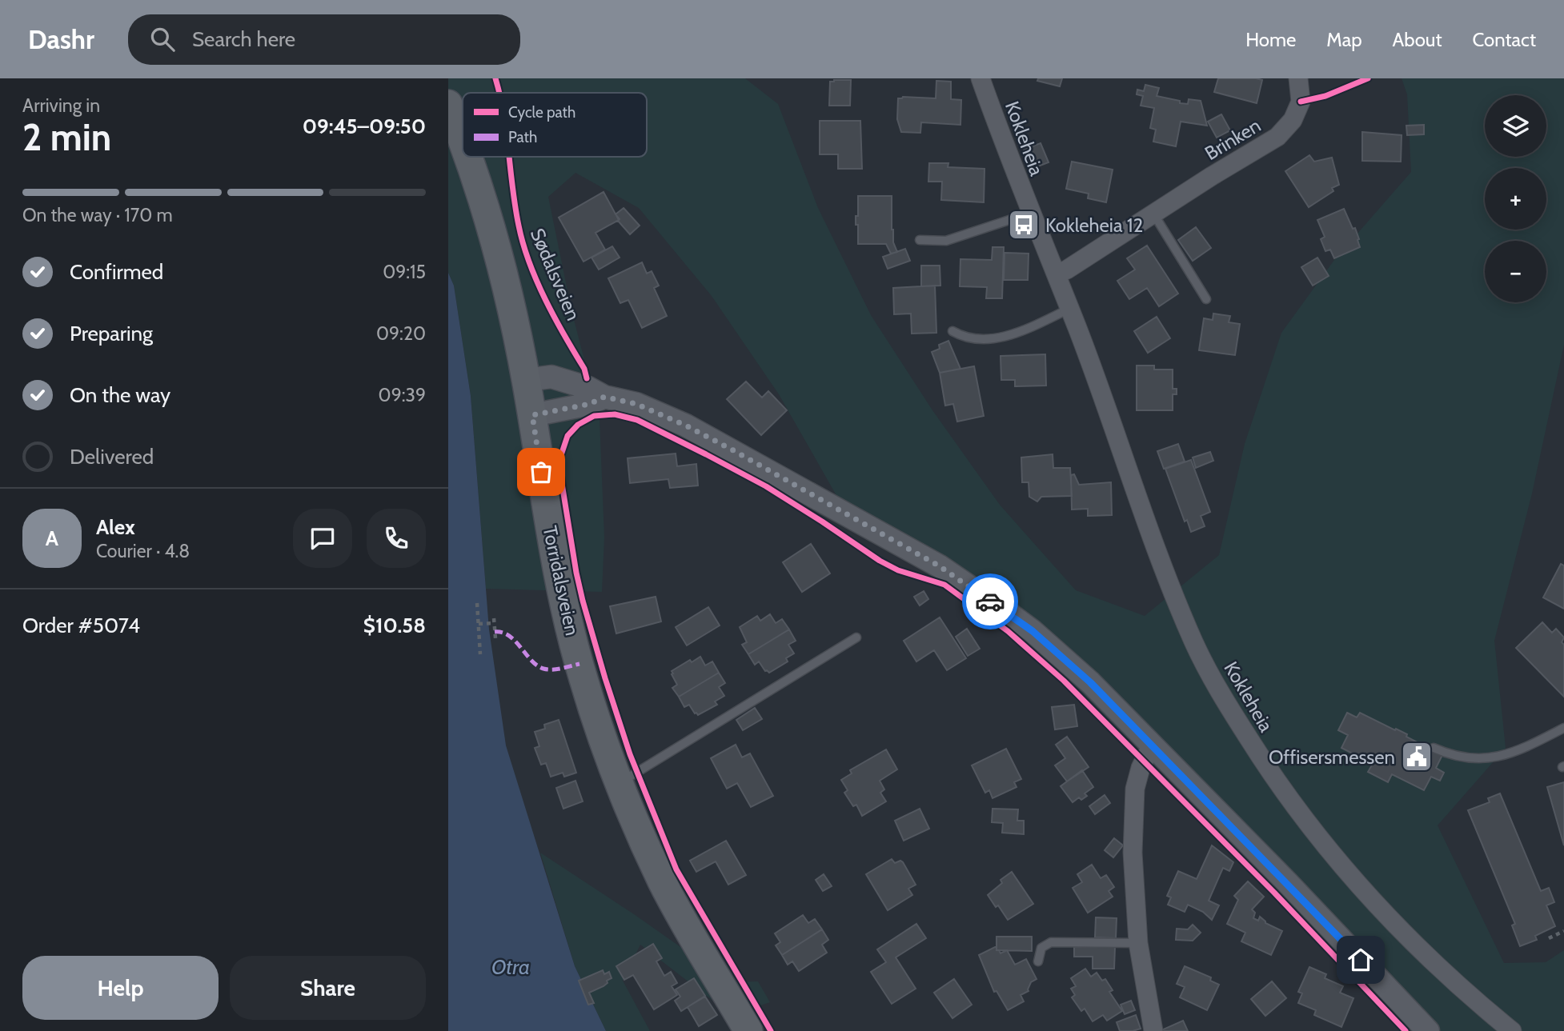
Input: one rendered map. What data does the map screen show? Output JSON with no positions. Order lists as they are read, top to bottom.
{
  "streets": {
    "main road": ["Torridalsveien"],
    "street": ["Kokleheia", "Brinken"],
    "cycle path": ["Sødalsveien"]
  },
  "crossings": [
    ["Kokleheia", "Brinken"]
  ],
  "water": ["Otra"],
  "places": {
    "bus stop": ["Kokleheia 12"],
    "public building": ["Offisersmessen"]
  },
  "legend": ["Cycle path", "Path"],
  "page": {
    "header": "Dashr",
    "search": "Search here",
    "nav": [
      "Home",
      "Map",
      "About",
      "Contact"
    ],
    "heading": ["2 min", "Arriving in", "09:45–09:50"],
    "panel": [
      "Alex",
      "Courier · 4.8",
      "Order #5074",
      "$10.58"
    ],
    "map_buttons": ["+", "−"],
    "bar": "On the way · 170 m",
    "list": [
      ["Confirmed", "09:15"],
      ["Preparing", "09:20"],
      ["On the way", "09:39"],
      "Delivered"
    ],
    "round": "A",
    "buttons": ["Help", "Share"]
  }
}
